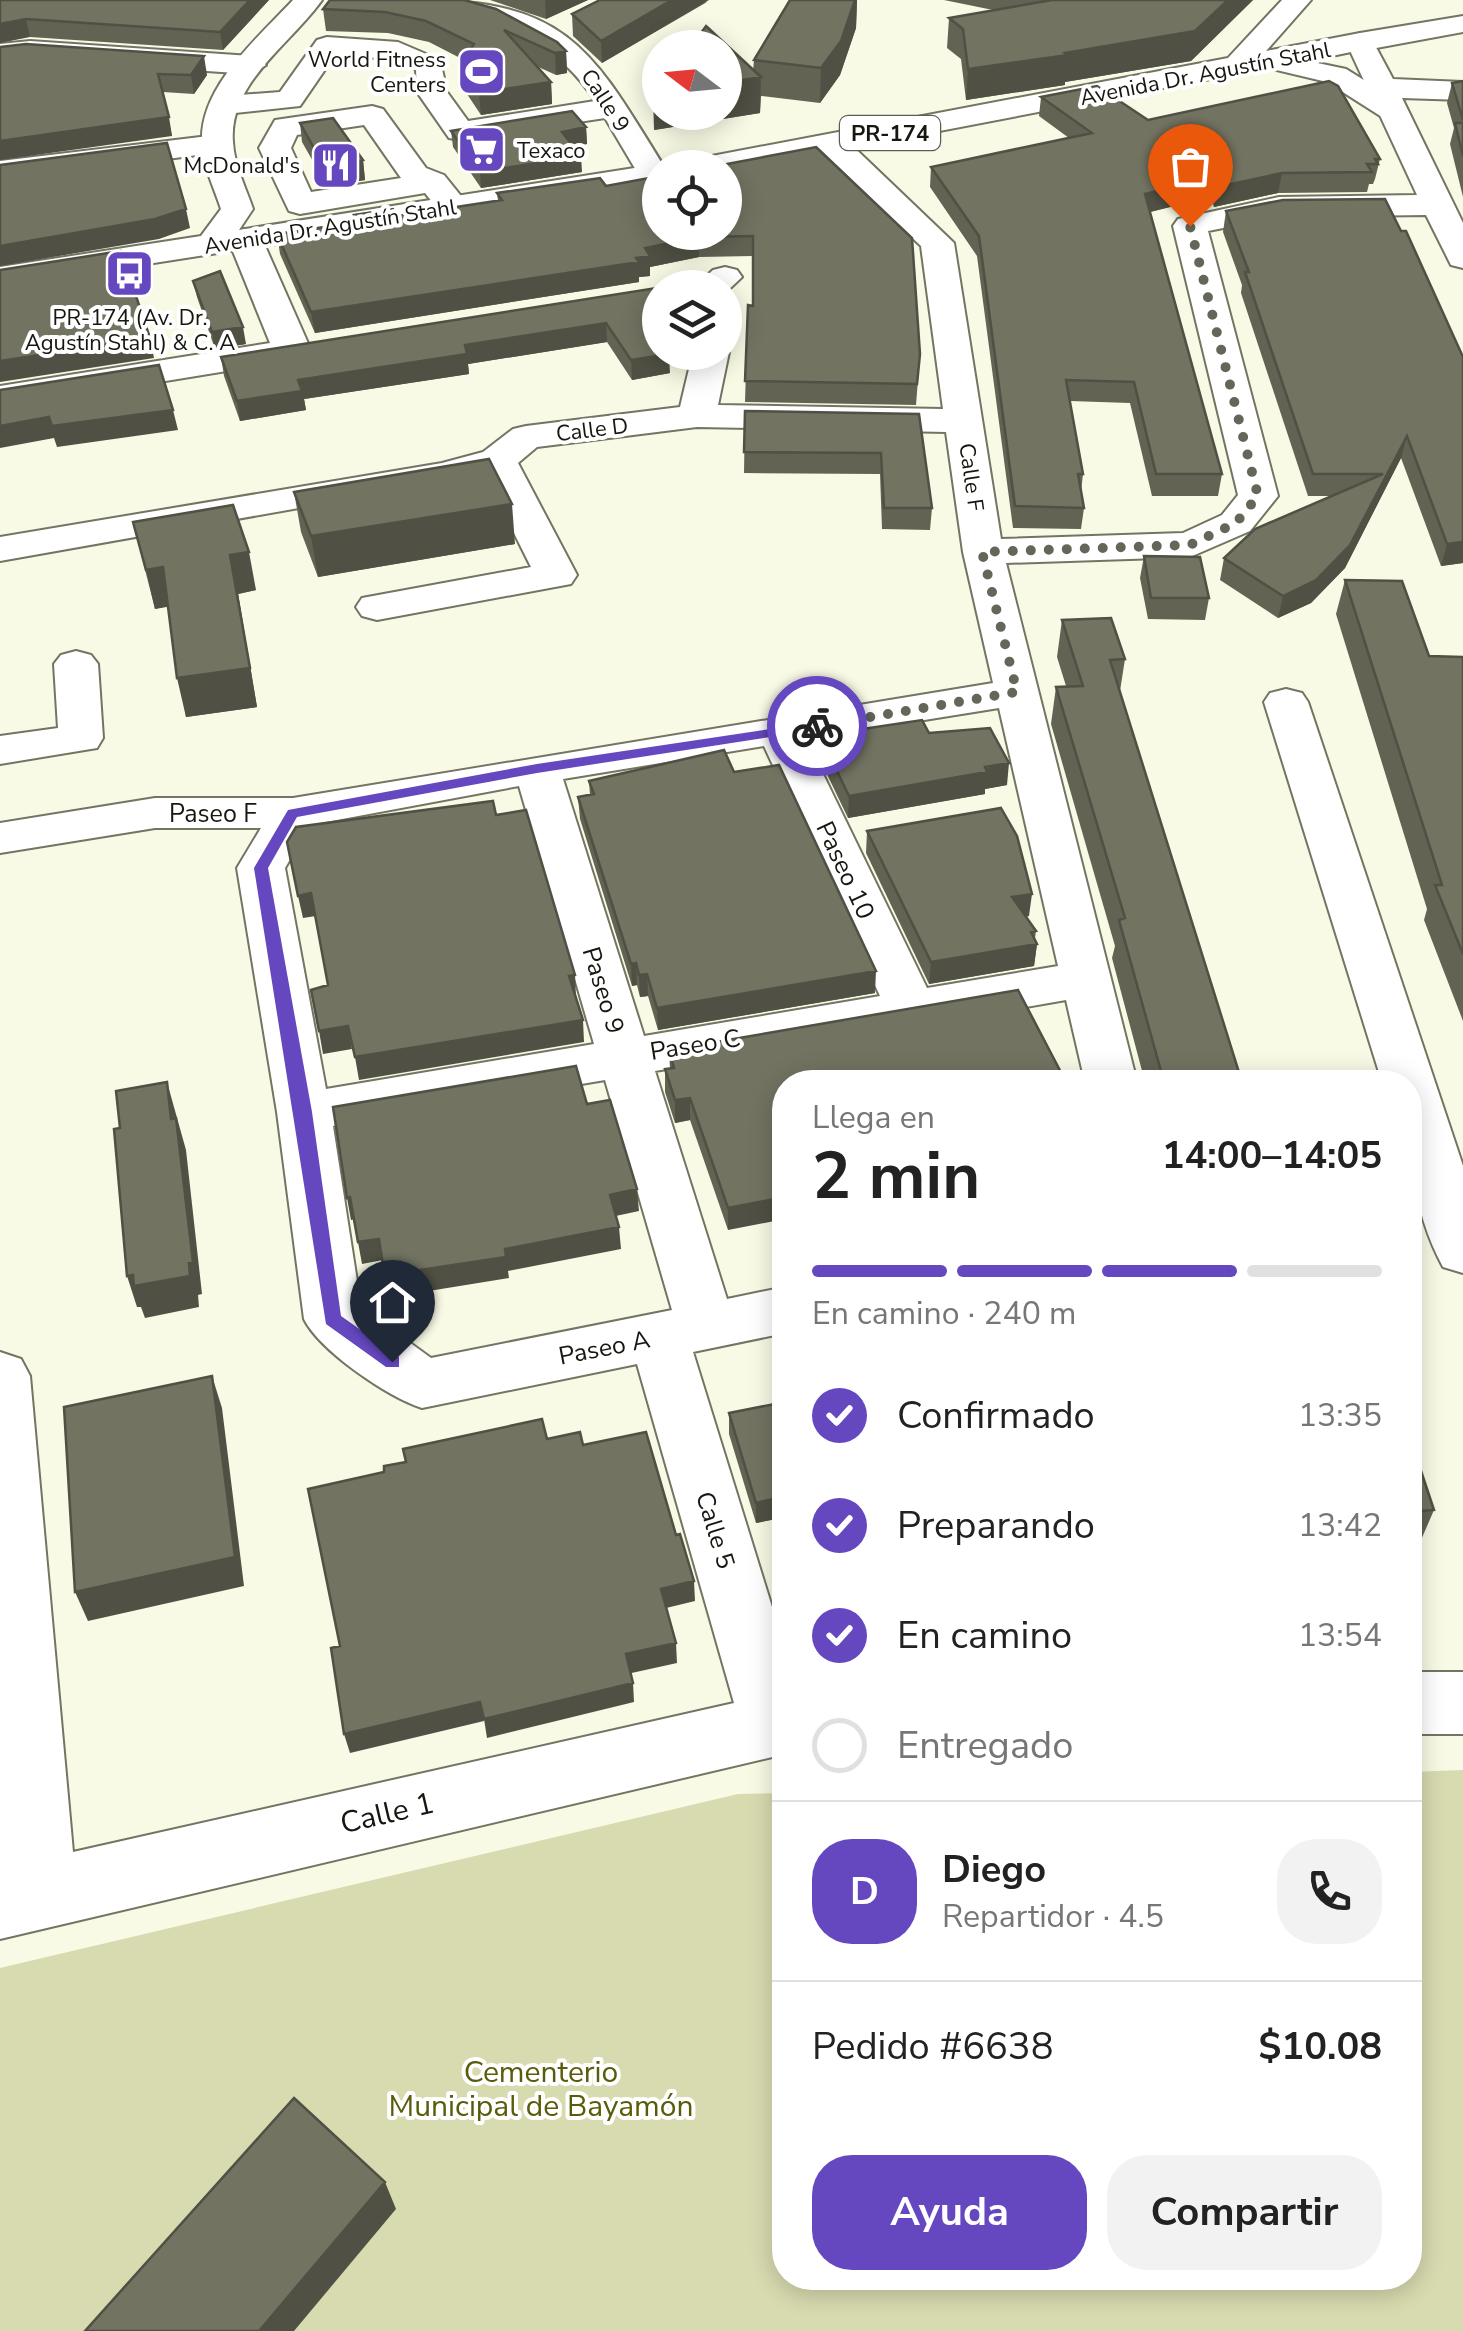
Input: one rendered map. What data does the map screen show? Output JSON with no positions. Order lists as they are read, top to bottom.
{
  "streets": {
    "main road": [
      "Avenida Dr. Agustín Stahl",
      "Calle 9",
      "PR-174",
      "Calle D",
      "Calle F",
      "Paseo F",
      "Paseo 10",
      "Paseo 9",
      "Paseo C",
      "Paseo A",
      "Calle 5",
      "Calle 1"
    ]
  },
  "crossings": [
    ["Avenida Dr. Agustín Stahl", "PR-174"],
    ["Avenida Dr. Agustín Stahl", "Calle F"],
    ["Calle D", "Calle F"],
    ["Calle F", "Paseo F"],
    ["Calle F", "Paseo C"],
    ["Paseo F", "Paseo 10"],
    ["Paseo F", "Paseo 9"],
    ["Paseo 10", "Paseo C"],
    ["Paseo 9", "Paseo C"],
    ["Paseo 9", "Paseo A"],
    ["Paseo 9", "Calle 5"],
    ["Paseo C", "Paseo A"],
    ["Paseo A", "Calle 5"]
  ],
  "parks": ["Cementerio Municipal de Bayamón"],
  "places": {
    "sports": ["World Fitness Centers"],
    "supermarket": ["Texaco"],
    "restaurant": ["McDonald's"],
    "bus stop": ["PR-174 (Av. Dr. Agustín Stahl) & C. A"]
  },
  "north": "left",
  "page": {
    "heading": ["2 min", "Llega en", "14:00–14:05"],
    "panel": [
      "Diego",
      "Repartidor · 4.5",
      "Pedido #6638",
      "$10.08"
    ],
    "bar": "En camino · 240 m",
    "list": [
      ["Confirmado", "13:35"],
      ["Preparando", "13:42"],
      ["En camino", "13:54"],
      "Entregado"
    ],
    "round": "D",
    "buttons": ["Ayuda", "Compartir"]
  }
}
